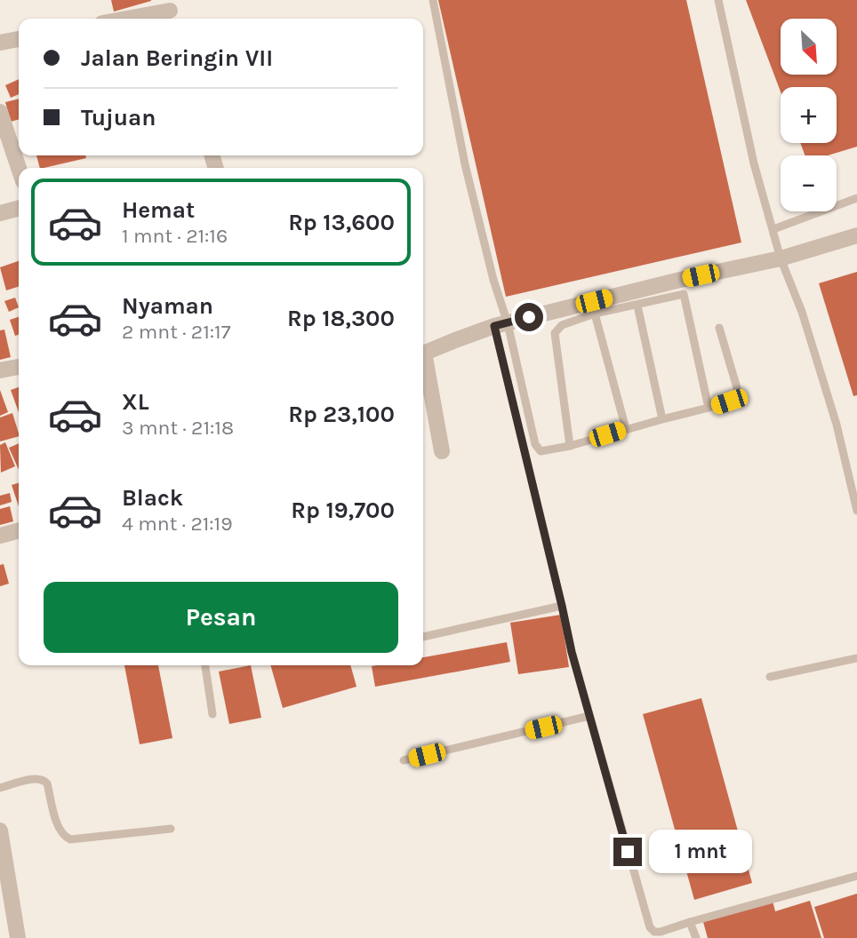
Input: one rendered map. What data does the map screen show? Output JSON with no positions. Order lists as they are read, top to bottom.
{
  "north": "bottom right",
  "page": {
    "map_buttons": ["+", "−"],
    "banner": ["Jalan Beringin VII", "Tujuan"],
    "list": [
      {
        "name": "Hemat",
        "note": "1 mnt · 21:16",
        "value": "Rp 13,600"
      },
      {
        "name": "Nyaman",
        "note": "2 mnt · 21:17",
        "value": "Rp 18,300"
      },
      {
        "name": "XL",
        "note": "3 mnt · 21:18",
        "value": "Rp 23,100"
      },
      {
        "name": "Black",
        "note": "4 mnt · 21:19",
        "value": "Rp 19,700"
      }
    ],
    "buttons": "Pesan",
    "bubble": "1 mnt"
  }
}
